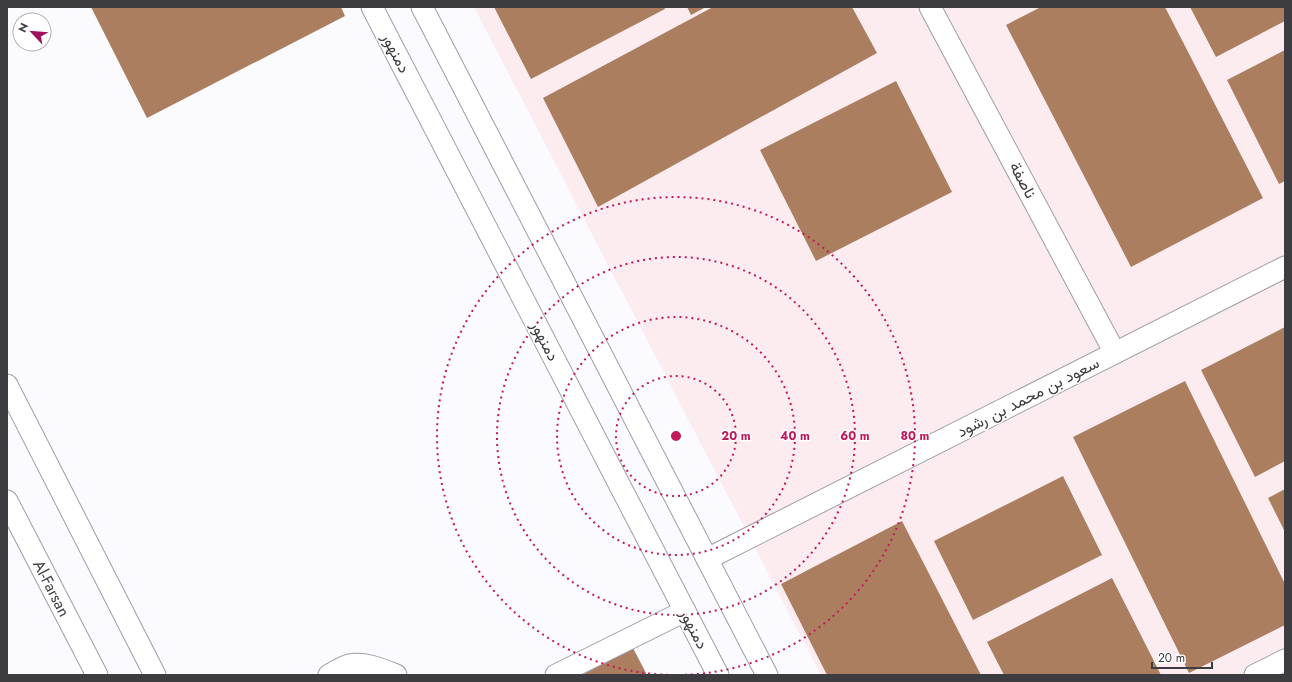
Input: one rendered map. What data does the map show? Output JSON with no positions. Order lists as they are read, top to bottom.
{
  "streets": {
    "street": [
      "دمنهور",
      "ناصفة",
      "سعود بن محمد بن رشود",
      "Al-Farsan"
    ]
  },
  "crossings": [
    ["ناصفة", "سعود بن محمد بن رشود"]
  ],
  "scale_bar": "20 m",
  "north": "top left",
  "rings": [
    "20 m",
    "40 m",
    "60 m",
    "80 m"
  ]
}
